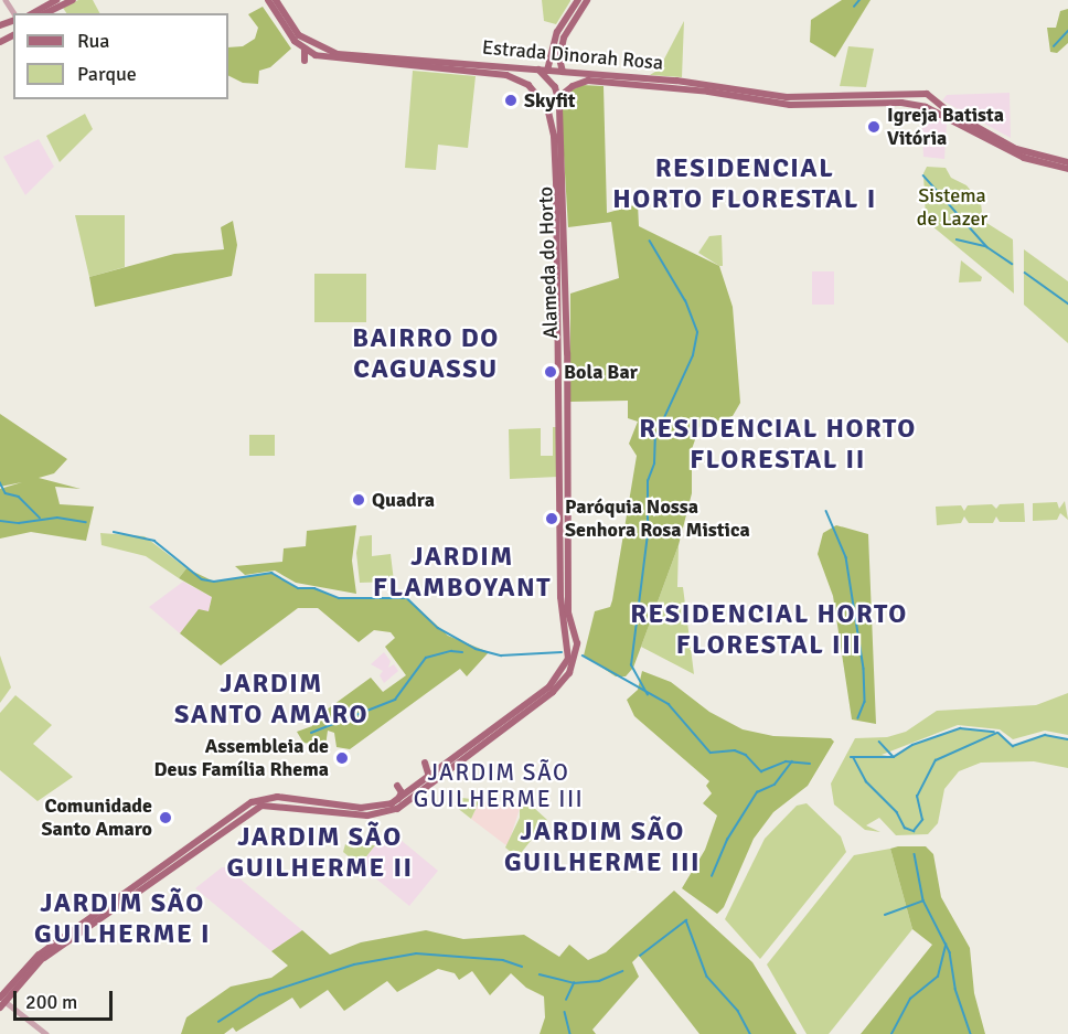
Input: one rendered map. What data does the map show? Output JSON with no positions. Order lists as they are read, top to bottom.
{
  "streets": {
    "main road": ["Estrada Dinorah Rosa", "Alameda do Horto"]
  },
  "crossings": [
    ["Estrada Dinorah Rosa", "Alameda do Horto"]
  ],
  "districts": [
    "RESIDENCIAL HORTO FLORESTAL I",
    "BAIRRO DO CAGUASSU",
    "RESIDENCIAL HORTO FLORESTAL II",
    "JARDIM FLAMBOYANT",
    "RESIDENCIAL HORTO FLORESTAL III",
    "JARDIM SANTO AMARO",
    "JARDIM SÃO GUILHERME III",
    "JARDIM SÃO GUILHERME III",
    "JARDIM SÃO GUILHERME II",
    "JARDIM SÃO GUILHERME I"
  ],
  "parks": ["Sistema de Lazer"],
  "places": [
    "Skyfit",
    "Igreja Batista Vitória",
    "Bola Bar",
    "Quadra",
    "Paróquia Nossa Senhora Rosa Mistica",
    "Assembleia de Deus Família Rhema",
    "Comunidade Santo Amaro"
  ],
  "legend": ["Rua", "Parque"],
  "scale_bar": "200 m"
}
